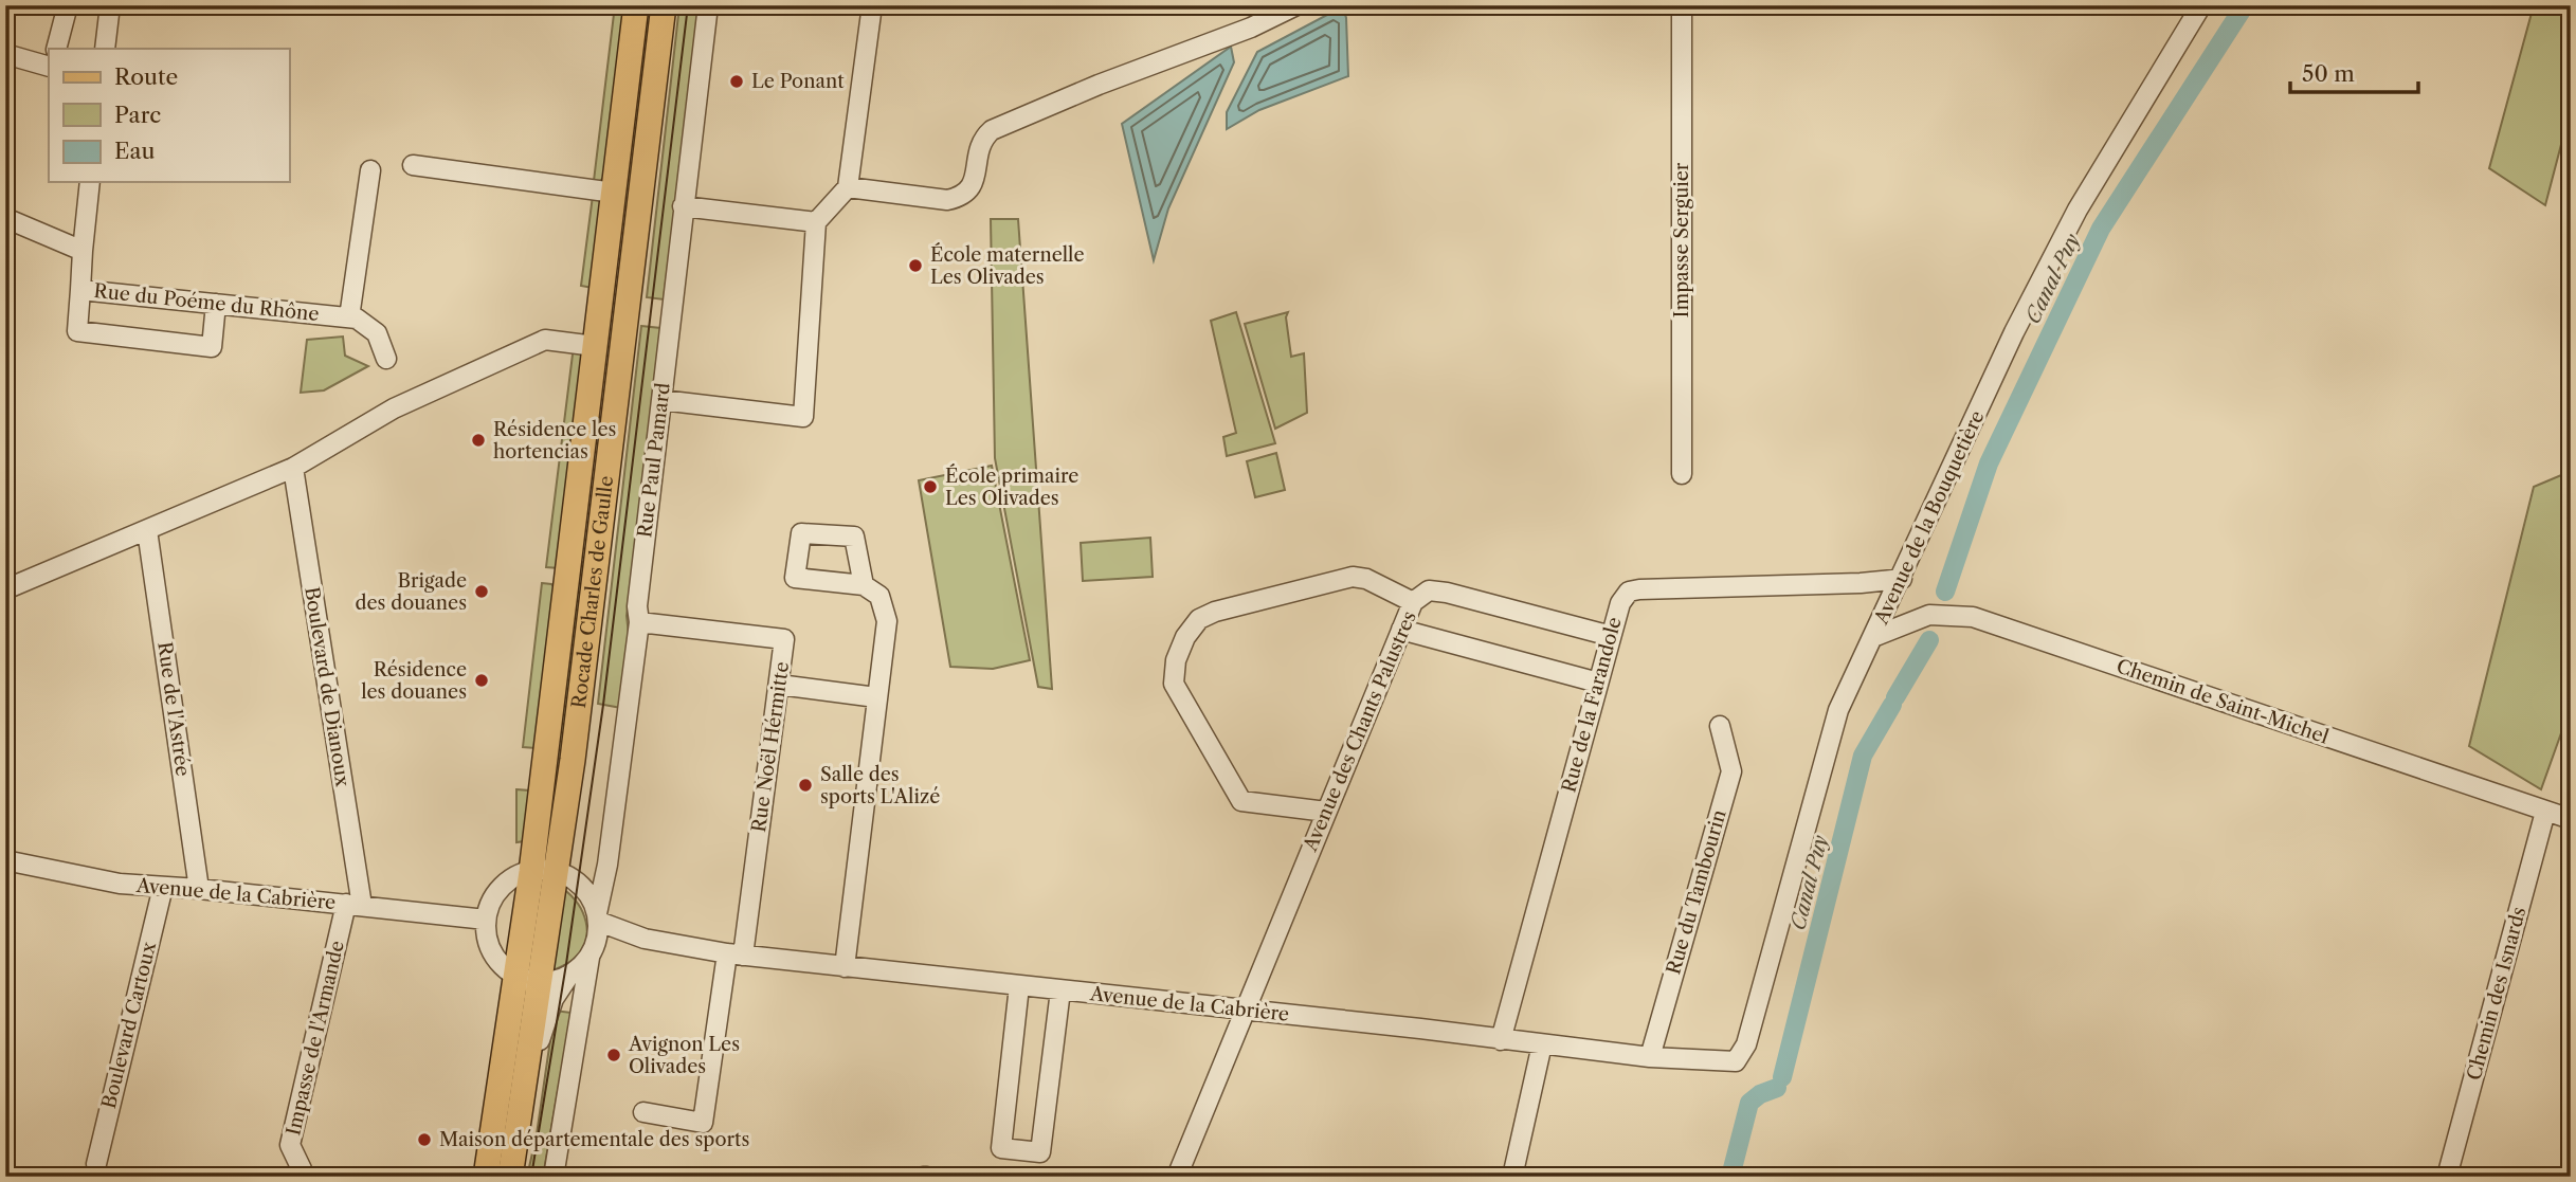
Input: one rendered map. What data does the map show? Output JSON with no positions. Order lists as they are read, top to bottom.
{
  "streets": {
    "main road": ["Rocade Charles de Gaulle"],
    "street": [
      "Impasse Serguier",
      "Rue du Poéme du Rhône",
      "Rue Paul Pamard",
      "Avenue de la Bouquetière",
      "Boulevard de Dianoux",
      "Chemin de Saint-Michel",
      "Rue de la Farandole",
      "Rue de l'Astrée",
      "Avenue des Chants Palustres",
      "Rue Noël Hérmitte",
      "Rue du Tambourin",
      "Avenue de la Cabrière",
      "Chemin des Isnards",
      "Boulevard Cartoux",
      "Impasse de l'Armande"
    ]
  },
  "crossings": [
    ["Rue Paul Pamard", "Rue Noël Hérmitte"],
    ["Rue Paul Pamard", "Avenue de la Cabrière"],
    ["Avenue de la Bouquetière", "Chemin de Saint-Michel"],
    ["Avenue de la Bouquetière", "Rue de la Farandole"],
    ["Avenue de la Bouquetière", "Avenue de la Cabrière"],
    ["Boulevard de Dianoux", "Avenue de la Cabrière"],
    ["Boulevard de Dianoux", "Impasse de l'Armande"],
    ["Chemin de Saint-Michel", "Chemin des Isnards"],
    ["Rue de la Farandole", "Avenue des Chants Palustres"],
    ["Rue de la Farandole", "Avenue de la Cabrière"],
    ["Rue de l'Astrée", "Avenue de la Cabrière"],
    ["Avenue des Chants Palustres", "Avenue de la Cabrière"],
    ["Rue Noël Hérmitte", "Avenue de la Cabrière"],
    ["Rue du Tambourin", "Avenue de la Cabrière"],
    ["Avenue de la Cabrière", "Boulevard Cartoux"],
    ["Avenue de la Cabrière", "Impasse de l'Armande"]
  ],
  "water": ["Canal Puy"],
  "places": [
    "Le Ponant",
    "École maternelle Les Olivades",
    "Résidence les hortencias",
    "École primaire Les Olivades",
    "Brigade des douanes",
    "Résidence les douanes",
    "Salle des sports L'Alizé",
    "Avignon Les Olivades",
    "Maison départementale des sports"
  ],
  "legend": ["Route", "Parc", "Eau"],
  "scale_bar": "50 m"
}
